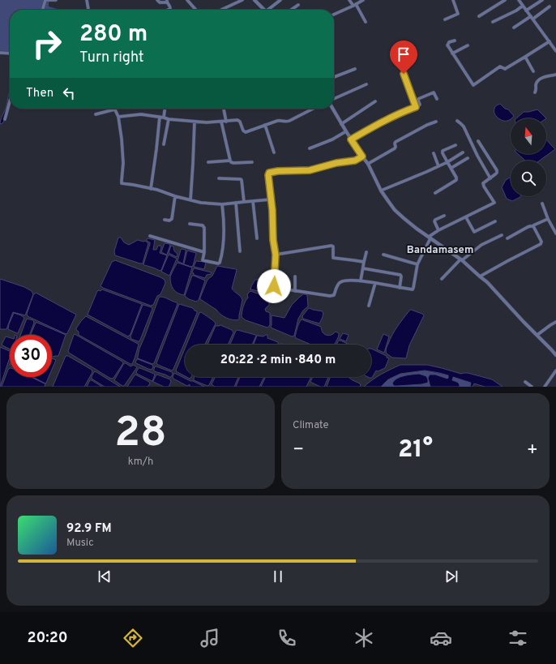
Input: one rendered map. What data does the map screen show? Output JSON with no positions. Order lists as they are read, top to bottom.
{
  "districts": ["Bandamasem"],
  "north": "top",
  "page": {
    "turn": ["280 m", "Turn right"],
    "then": "Then",
    "limit": "30",
    "trip": "20:22 · 2 min · 840 m",
    "tile": [
      ["28", "km/h"],
      "Climate"
    ],
    "heat": ["−", "21°", "+"],
    "song": ["92.9 FM", "Music"],
    "tabs": "20:20"
  }
}
